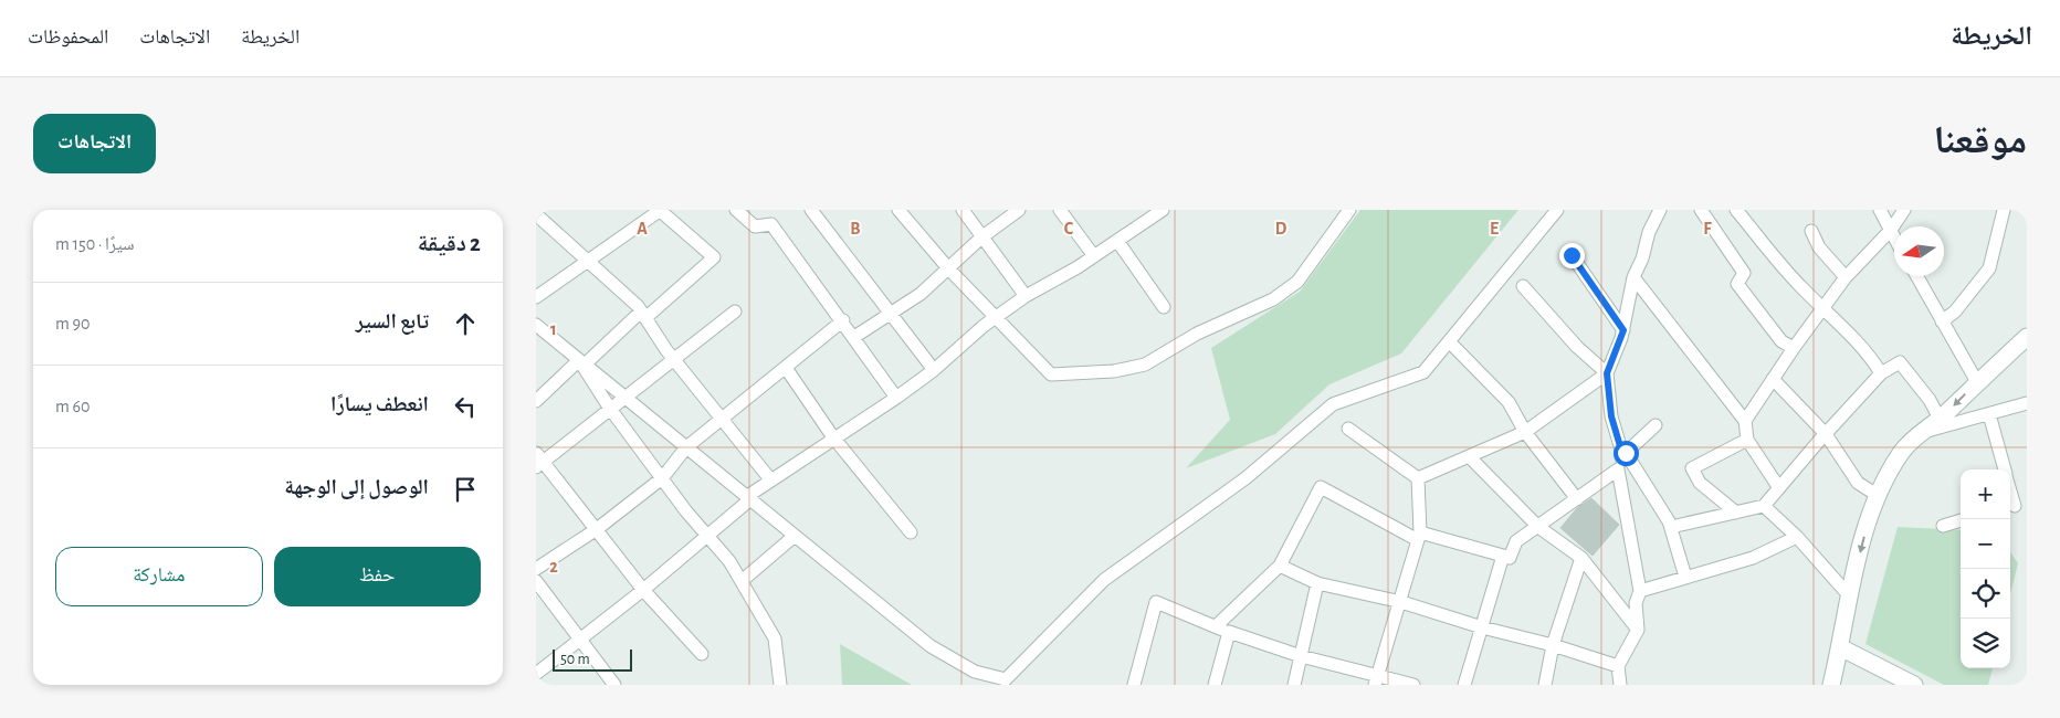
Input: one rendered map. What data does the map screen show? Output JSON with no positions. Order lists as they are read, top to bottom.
{
  "scale_bar": "50 m",
  "north": "left",
  "page": {
    "header": "الخريطة",
    "nav": ["الخريطة", "الاتجاهات", "المحفوظات"],
    "title": "موقعنا",
    "buttons": [
      "الاتجاهات",
      ["حفظ", "مشاركة"]
    ],
    "heading": ["2 دقيقة", "سيرًا · 150 m"],
    "list": [
      ["تابع السير", "90 m"],
      ["انعطف يسارًا", "60 m"],
      "الوصول إلى الوجهة"
    ],
    "map_buttons": ["+", "−"],
    "scale": "50 m"
  },
  "grid": {
    "columns": [
      "A",
      "B",
      "C",
      "D",
      "E",
      "F"
    ],
    "rows": ["1", "2"]
  }
}
